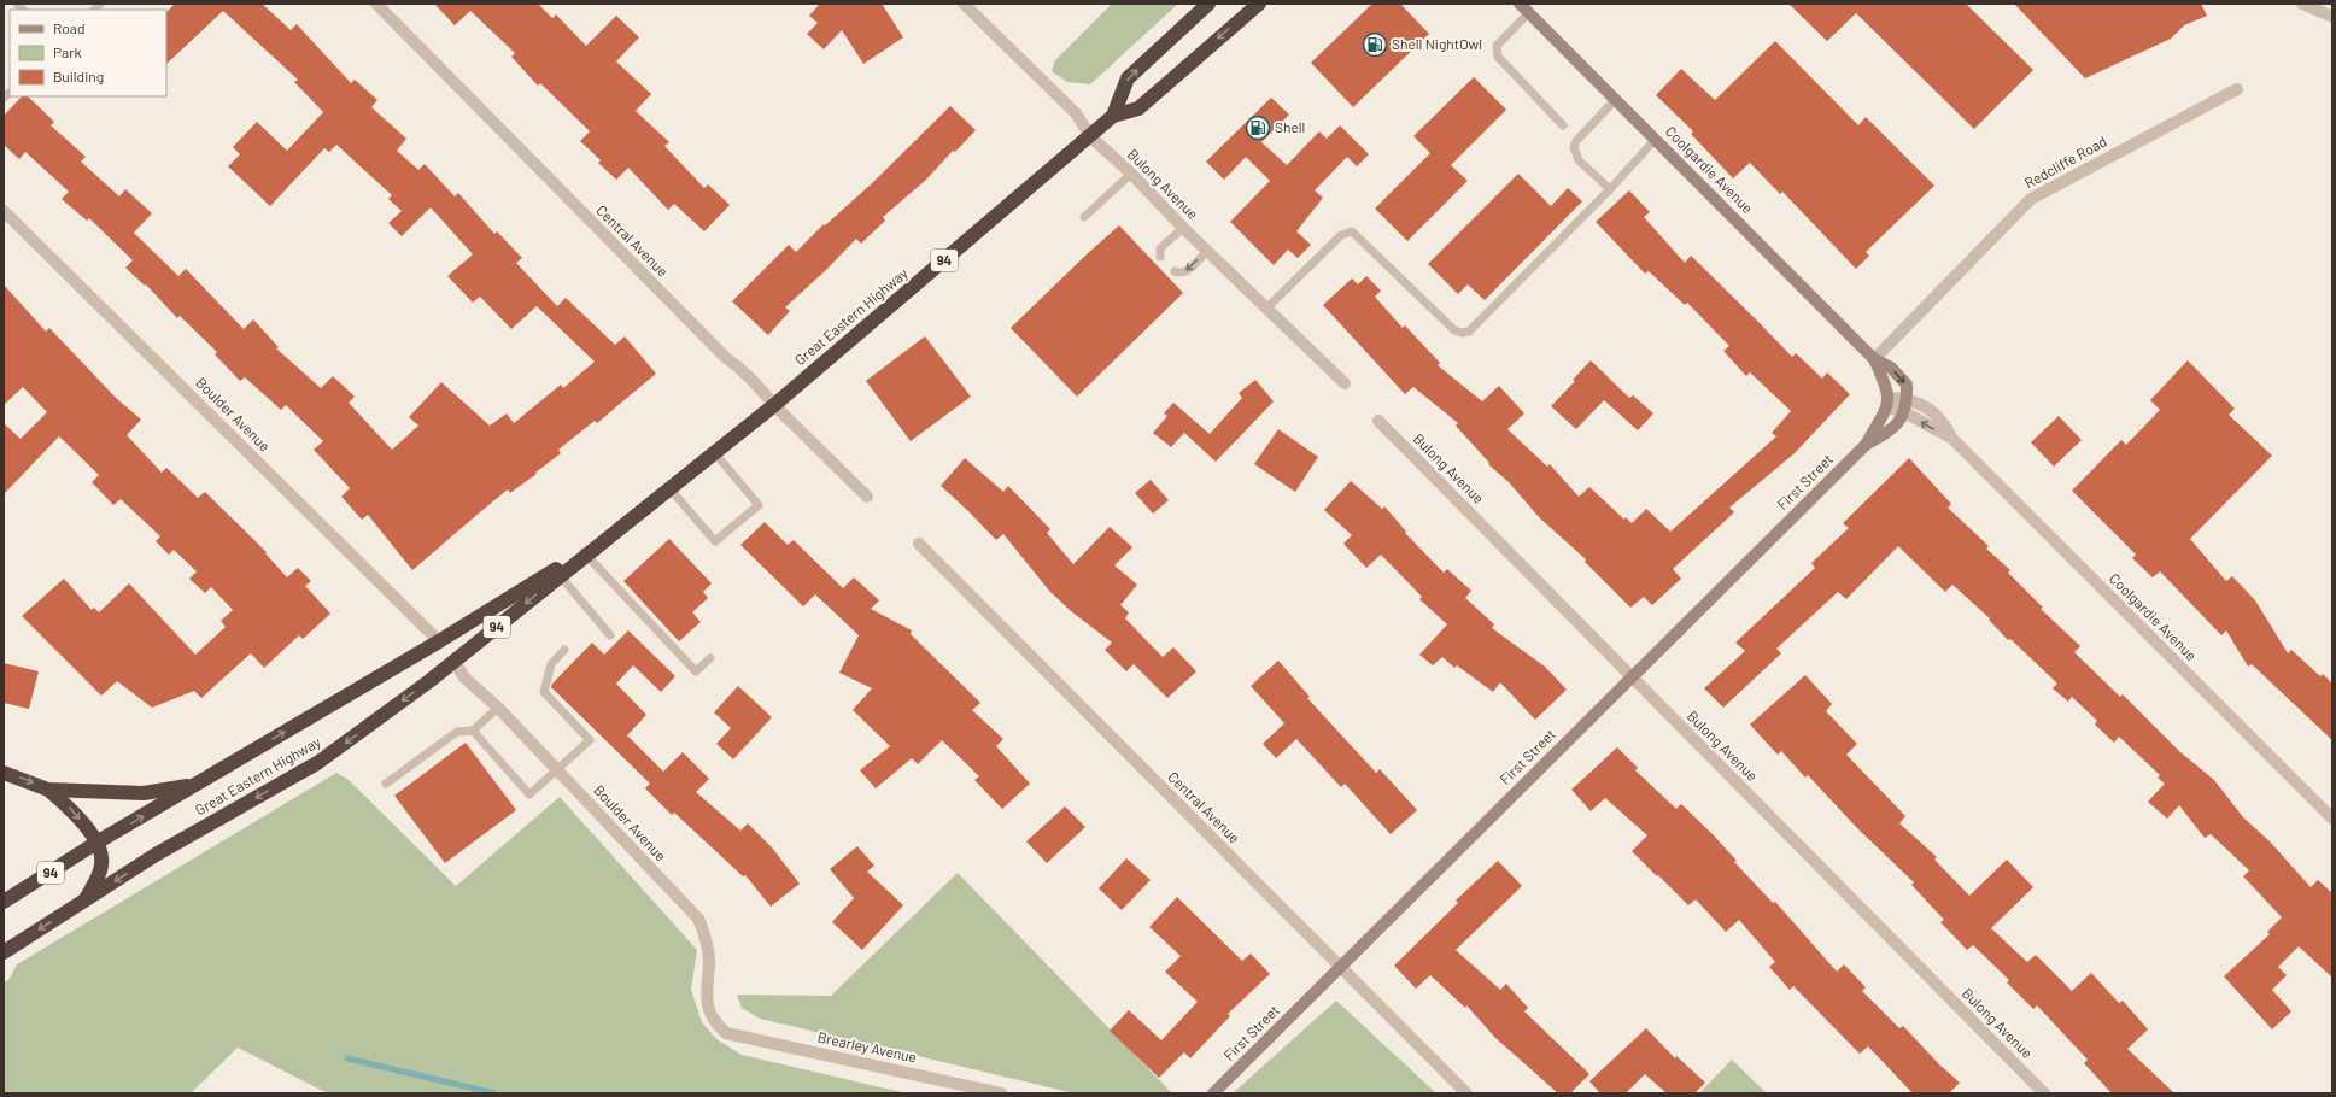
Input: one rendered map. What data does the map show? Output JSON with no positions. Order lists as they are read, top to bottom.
{
  "streets": {
    "highway": ["94", "Great Eastern Highway"],
    "street": [
      "Redcliffe Road",
      "Coolgardie Avenue",
      "Bulong Avenue",
      "Central Avenue",
      "Boulder Avenue",
      "First Street",
      "Brearley Avenue"
    ]
  },
  "crossings": [
    ["Redcliffe Road", "Coolgardie Avenue"],
    ["Coolgardie Avenue", "First Street"],
    ["Bulong Avenue", "Great Eastern Highway"],
    ["Bulong Avenue", "First Street"],
    ["Central Avenue", "Great Eastern Highway"],
    ["Central Avenue", "First Street"],
    ["Great Eastern Highway", "Boulder Avenue"],
    ["Boulder Avenue", "Brearley Avenue"]
  ],
  "places": {
    "fuel station": ["Shell NightOwl", "Shell"]
  },
  "legend": ["Road", "Park", "Building"]
}
